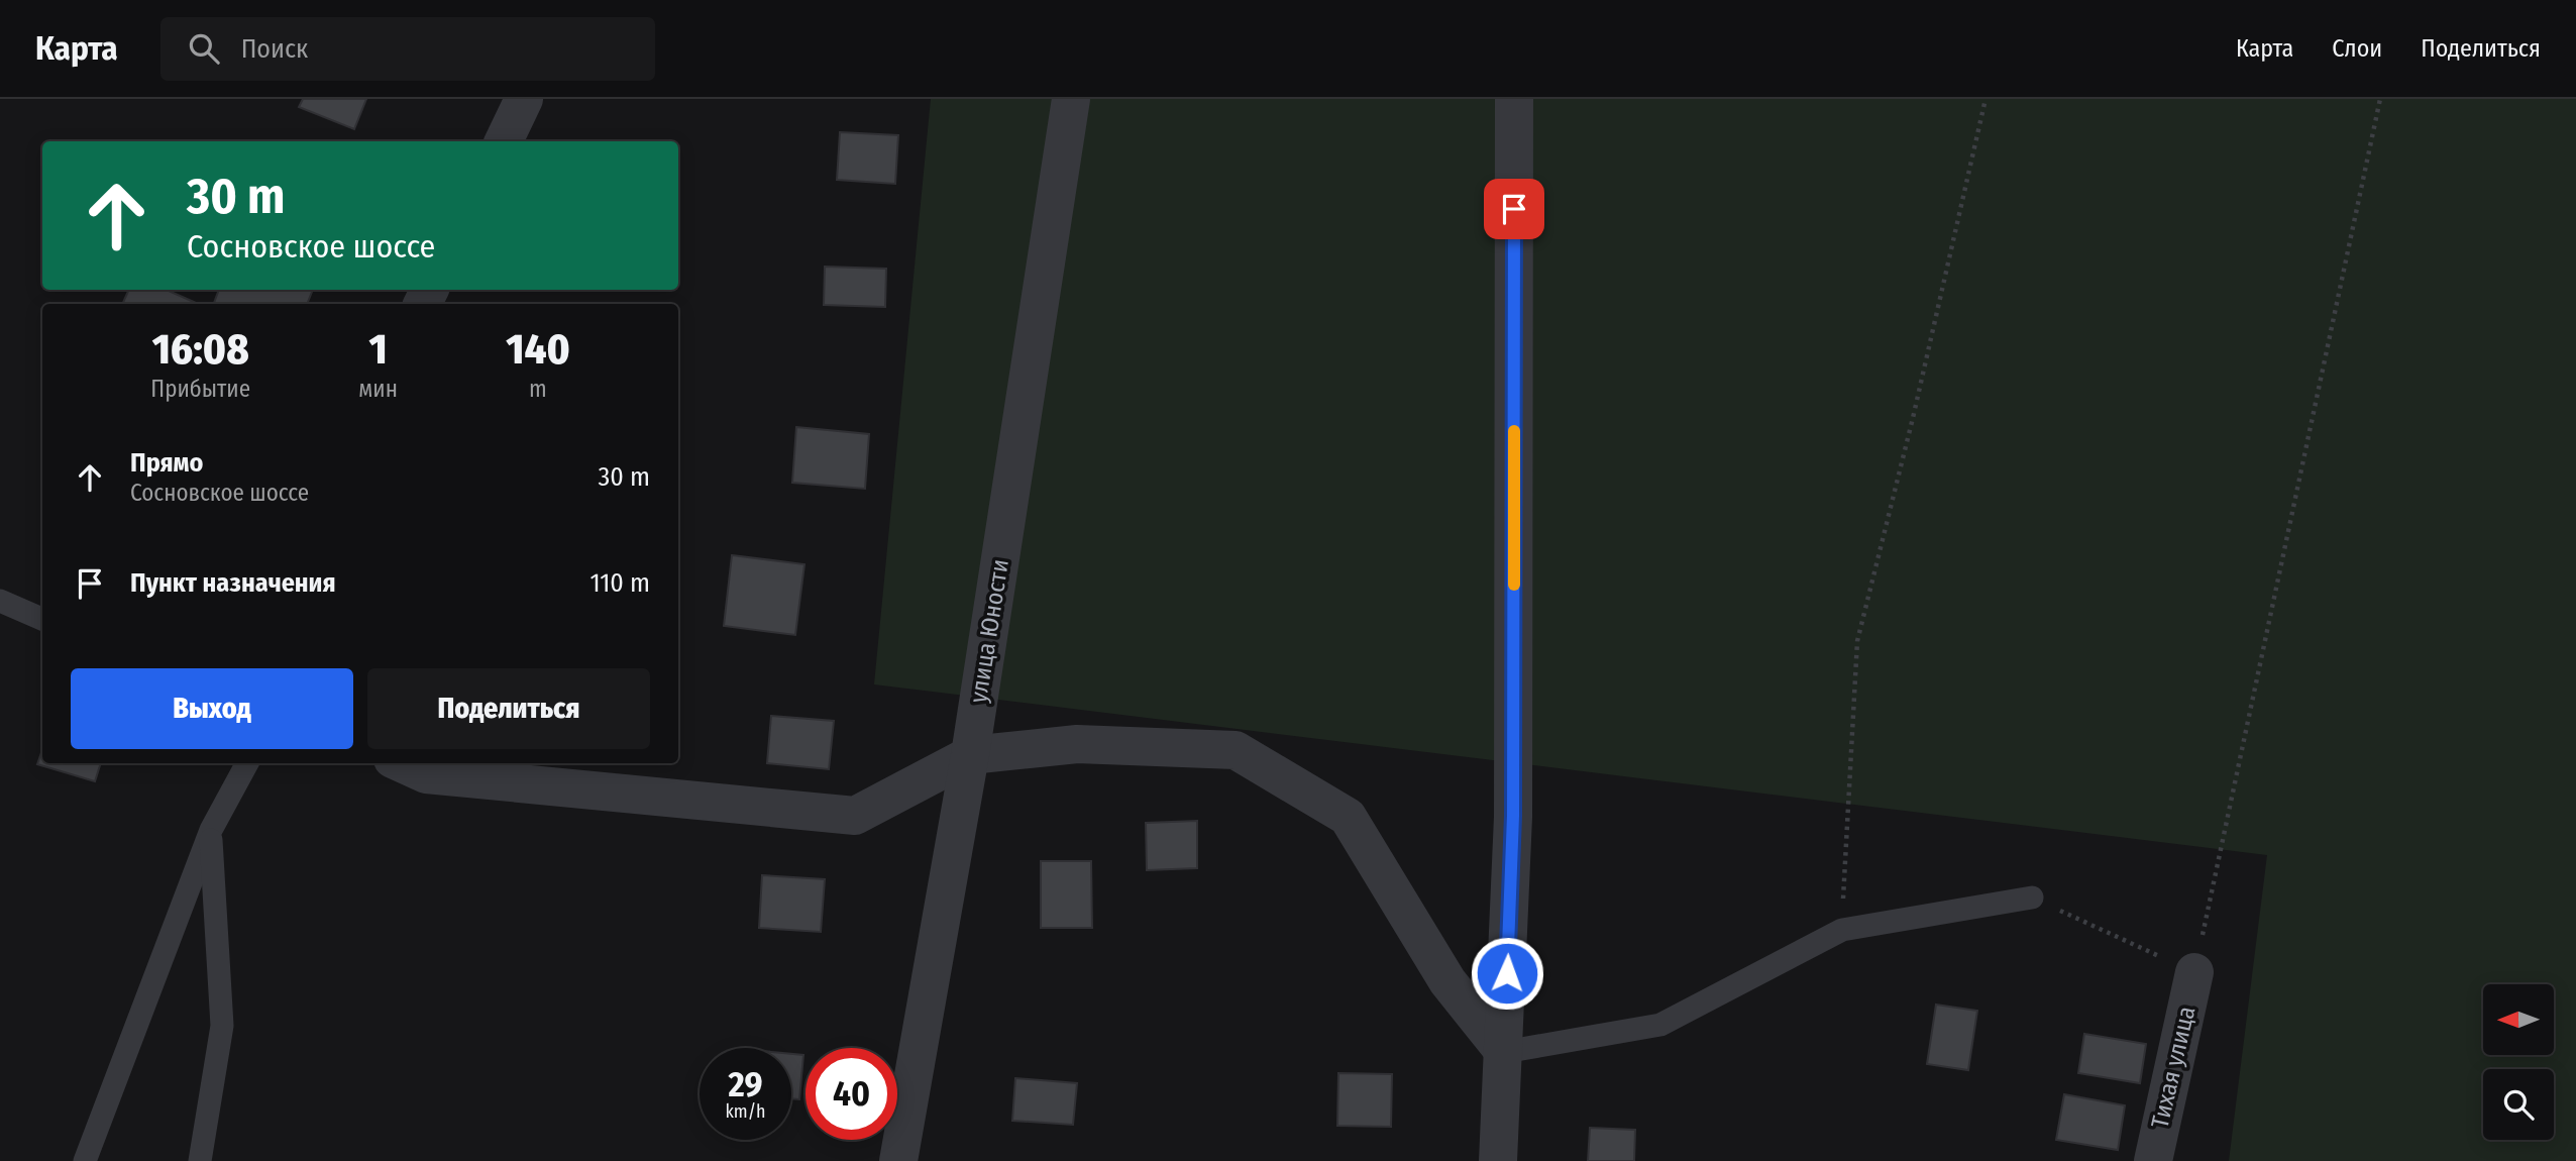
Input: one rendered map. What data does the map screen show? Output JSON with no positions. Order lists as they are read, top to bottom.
{
  "streets": {
    "street": ["улица Юности", "Тихая улица"]
  },
  "north": "left",
  "page": {
    "header": "Карта",
    "search": "Поиск",
    "nav": ["Карта", "Слои", "Поделиться"],
    "turn": ["30 m", "Сосновское шоссе"],
    "eta": [
      "16:08",
      "Прибытие",
      "1",
      "мин",
      "140",
      "m"
    ],
    "list": [
      {
        "name": "Прямо",
        "note": "Сосновское шоссе",
        "value": "30 m"
      },
      {
        "name": "Пункт назначения",
        "value": "110 m"
      }
    ],
    "buttons": ["Выход", "Поделиться"],
    "speed": "29 km/h",
    "limit": "40"
  }
}
